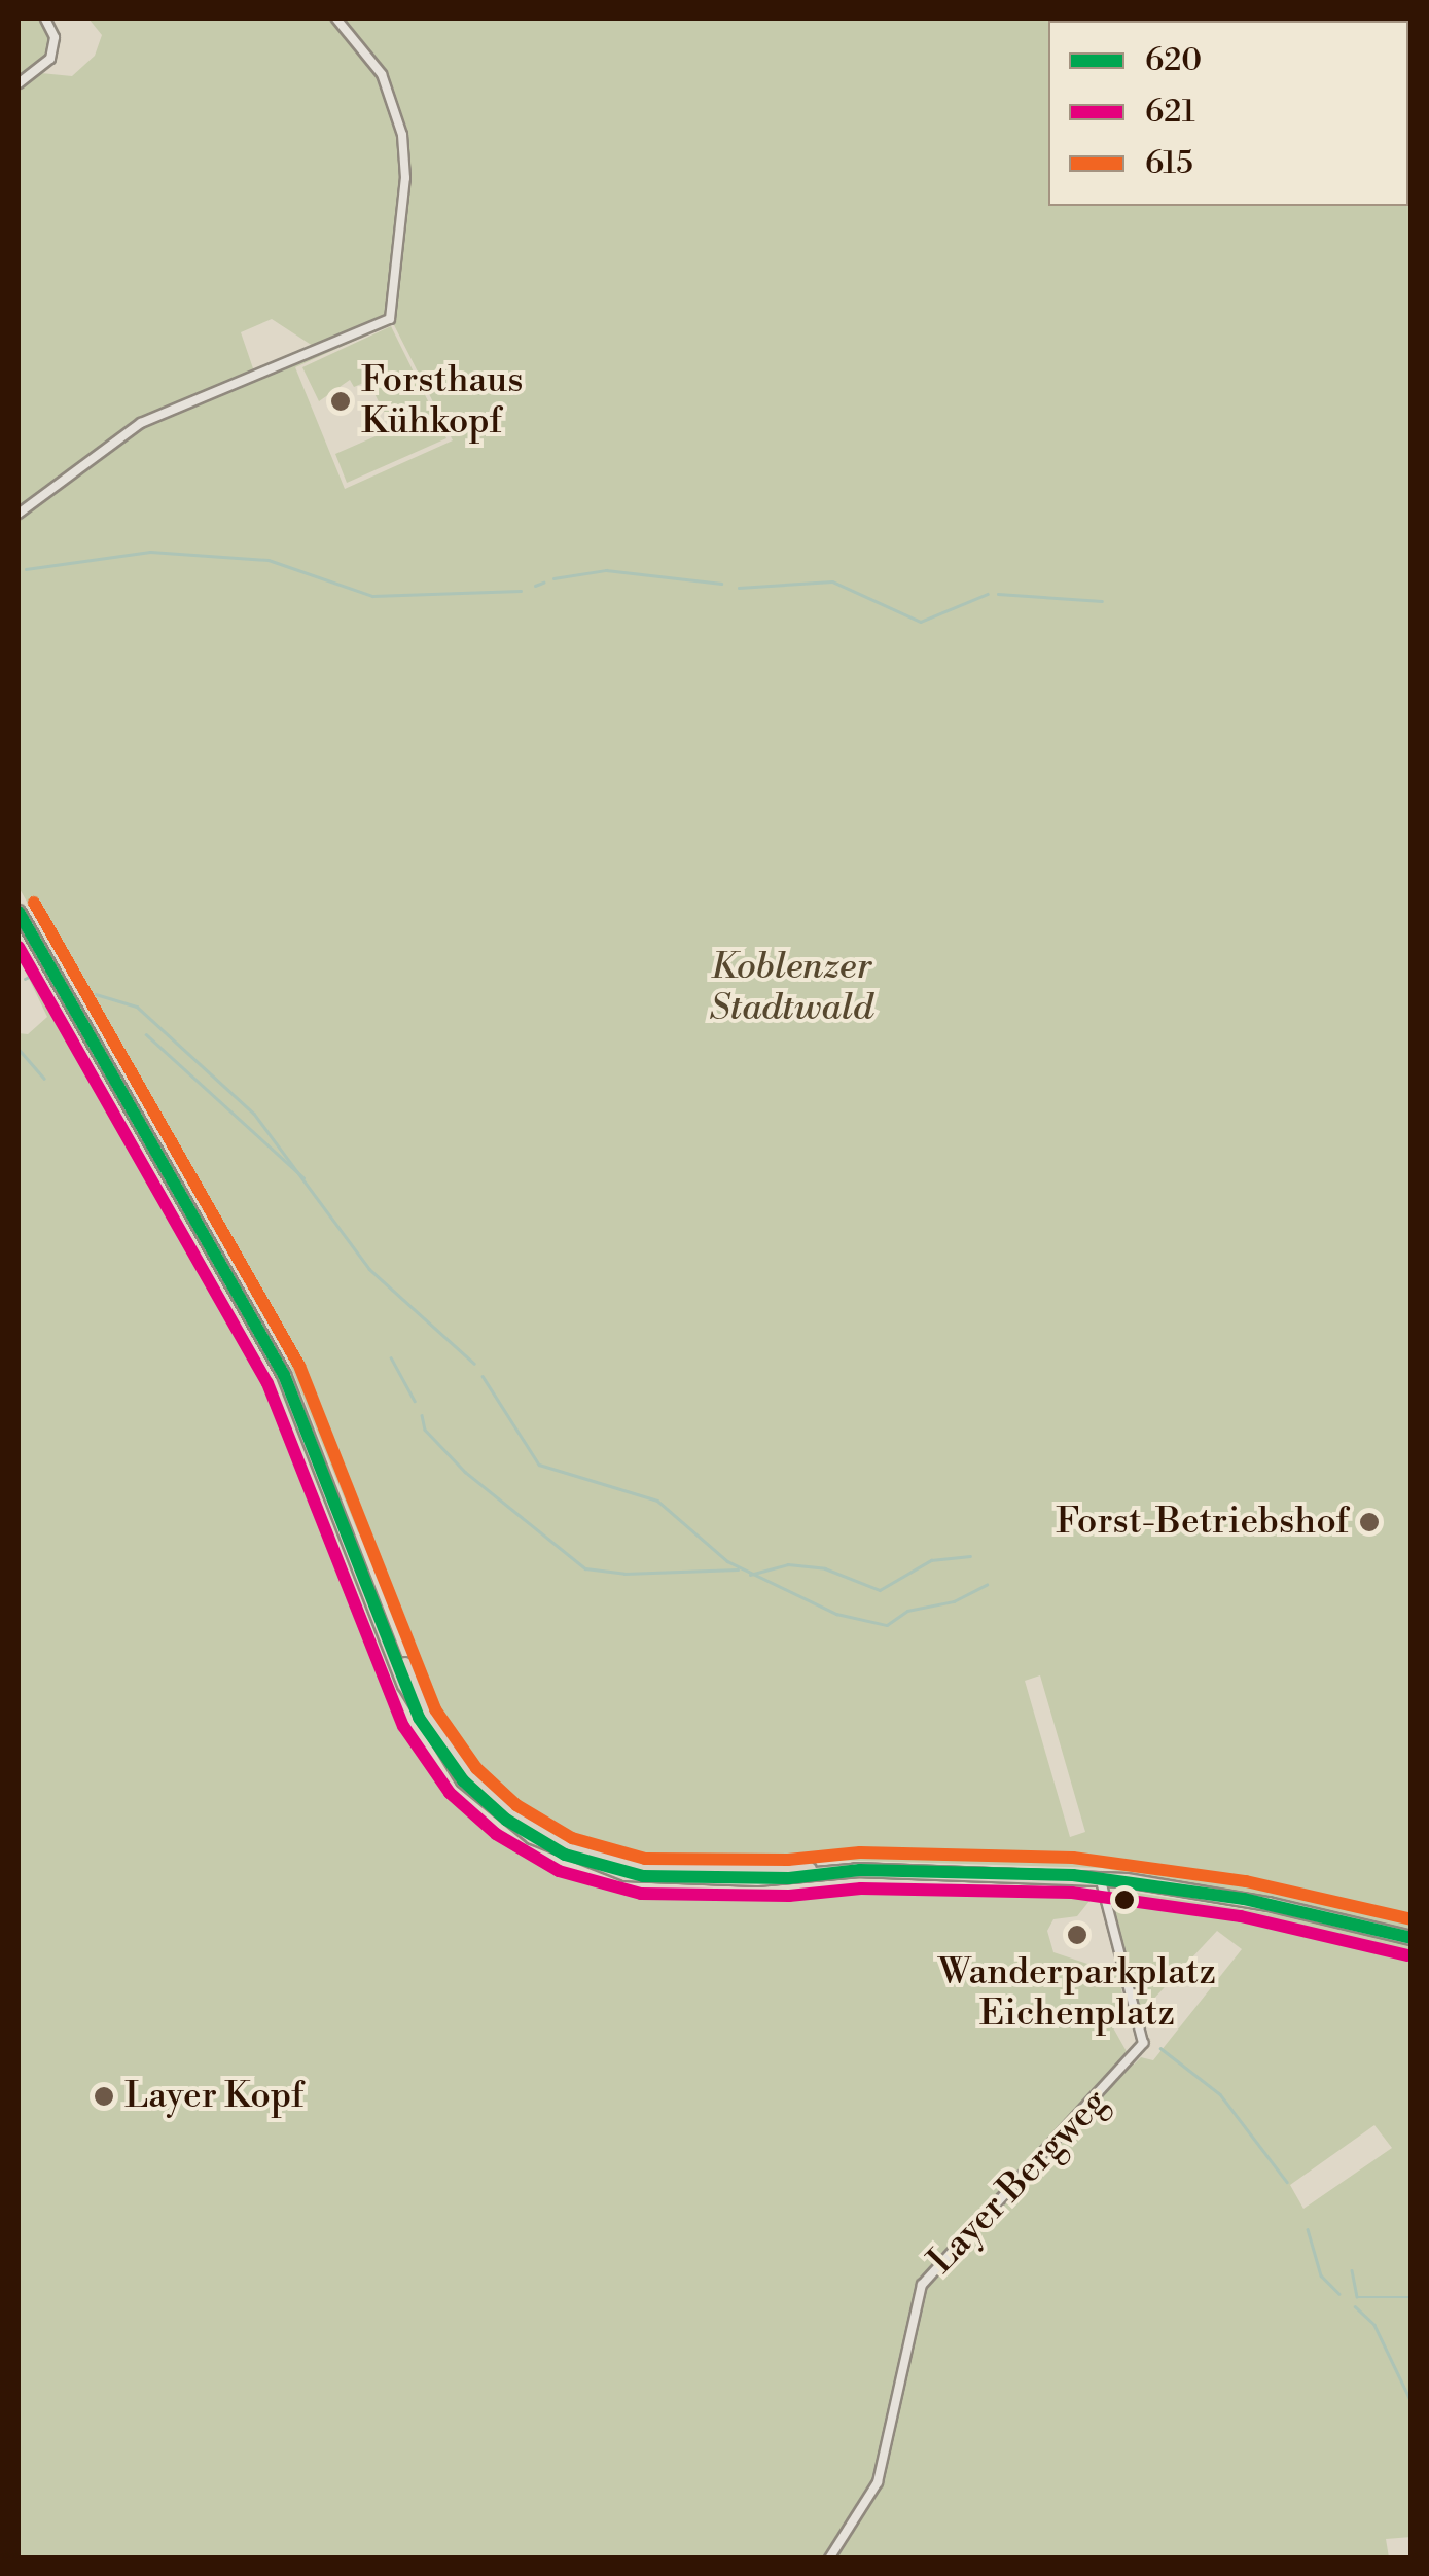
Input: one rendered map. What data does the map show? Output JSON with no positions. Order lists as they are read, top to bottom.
{
  "streets": {
    "street": ["Layer Bergweg"]
  },
  "parks": ["Koblenzer Stadtwald"],
  "places": [
    "Forsthaus Kühkopf",
    "Forst-Betriebshof",
    "Wanderparkplatz Eichenplatz",
    "Layer Kopf"
  ],
  "lines": ["transit line 615", "transit line 620", "transit line 621"],
  "legend": ["620", "621", "615"]
}
